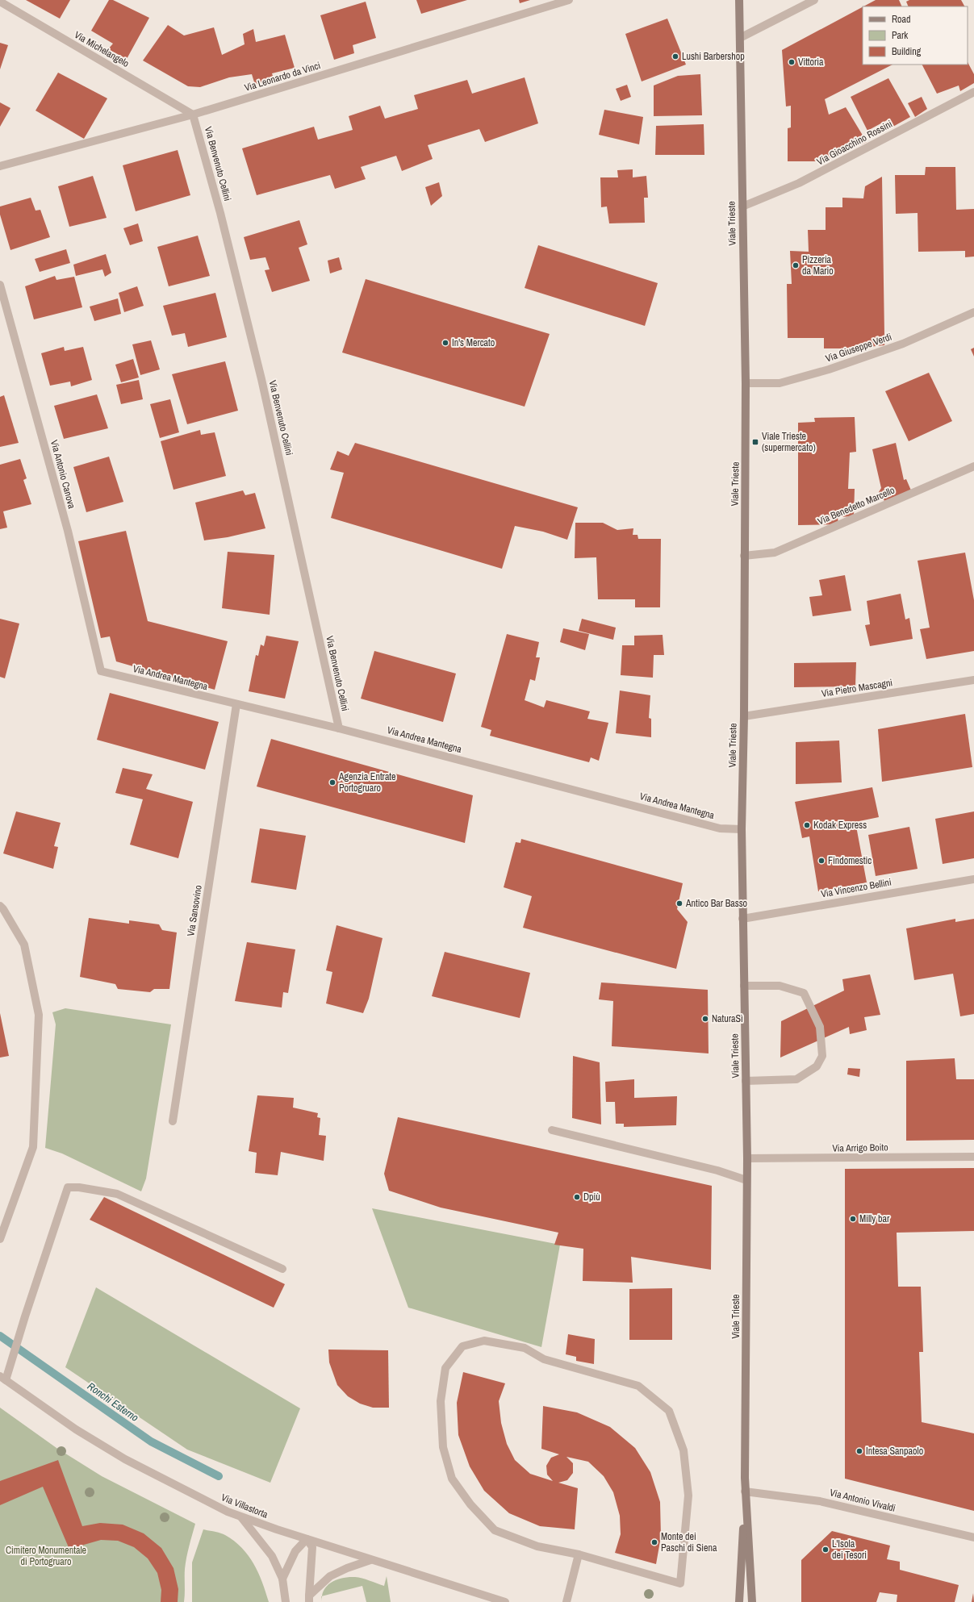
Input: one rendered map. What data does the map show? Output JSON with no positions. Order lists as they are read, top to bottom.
{
  "streets": {
    "main road": ["Viale Trieste"],
    "street": [
      "Via Michelangelo",
      "Via Leonardo da Vinci",
      "Via Gioacchino Rossini",
      "Via Benvenuto Cellini",
      "Via Giuseppe Verdi",
      "Via Antonio Canova",
      "Via Benedetto Marcello",
      "Via Andrea Mantegna",
      "Via Pietro Mascagni",
      "Via Vincenzo Bellini",
      "Via Sansovino",
      "Via Arrigo Boito",
      "Via Antonio Vivaldi",
      "Via Villastorta"
    ]
  },
  "crossings": [
    ["Via Michelangelo", "Via Leonardo da Vinci"],
    ["Via Michelangelo", "Via Benvenuto Cellini"],
    ["Via Leonardo da Vinci", "Via Benvenuto Cellini"],
    ["Via Gioacchino Rossini", "Viale Trieste"],
    ["Via Benvenuto Cellini", "Via Andrea Mantegna"],
    ["Viale Trieste", "Via Giuseppe Verdi"],
    ["Viale Trieste", "Via Benedetto Marcello"],
    ["Viale Trieste", "Via Andrea Mantegna"],
    ["Viale Trieste", "Via Pietro Mascagni"],
    ["Viale Trieste", "Via Vincenzo Bellini"],
    ["Viale Trieste", "Via Arrigo Boito"],
    ["Viale Trieste", "Via Antonio Vivaldi"],
    ["Via Antonio Canova", "Via Andrea Mantegna"],
    ["Via Andrea Mantegna", "Via Sansovino"]
  ],
  "water": ["Ronchi Esterno"],
  "parks": ["Cimitero Monumentale di Portogruaro"],
  "places": {
    "other": [
      "Lushi Barbershop",
      "Vittoria",
      "Pizzeria da Mario",
      "In's Mercato",
      "Agenzia Entrate Portogruaro",
      "Kodak Express",
      "Findomestic",
      "Antico Bar Basso",
      "NaturaSì",
      "Dpiù",
      "Milly bar",
      "Intesa Sanpaolo",
      "Monte dei Paschi di Siena",
      "L'Isola dei Tesori"
    ],
    "transit": ["Viale Trieste (supermercato)"]
  },
  "legend": ["Road", "Park", "Building"]
}
